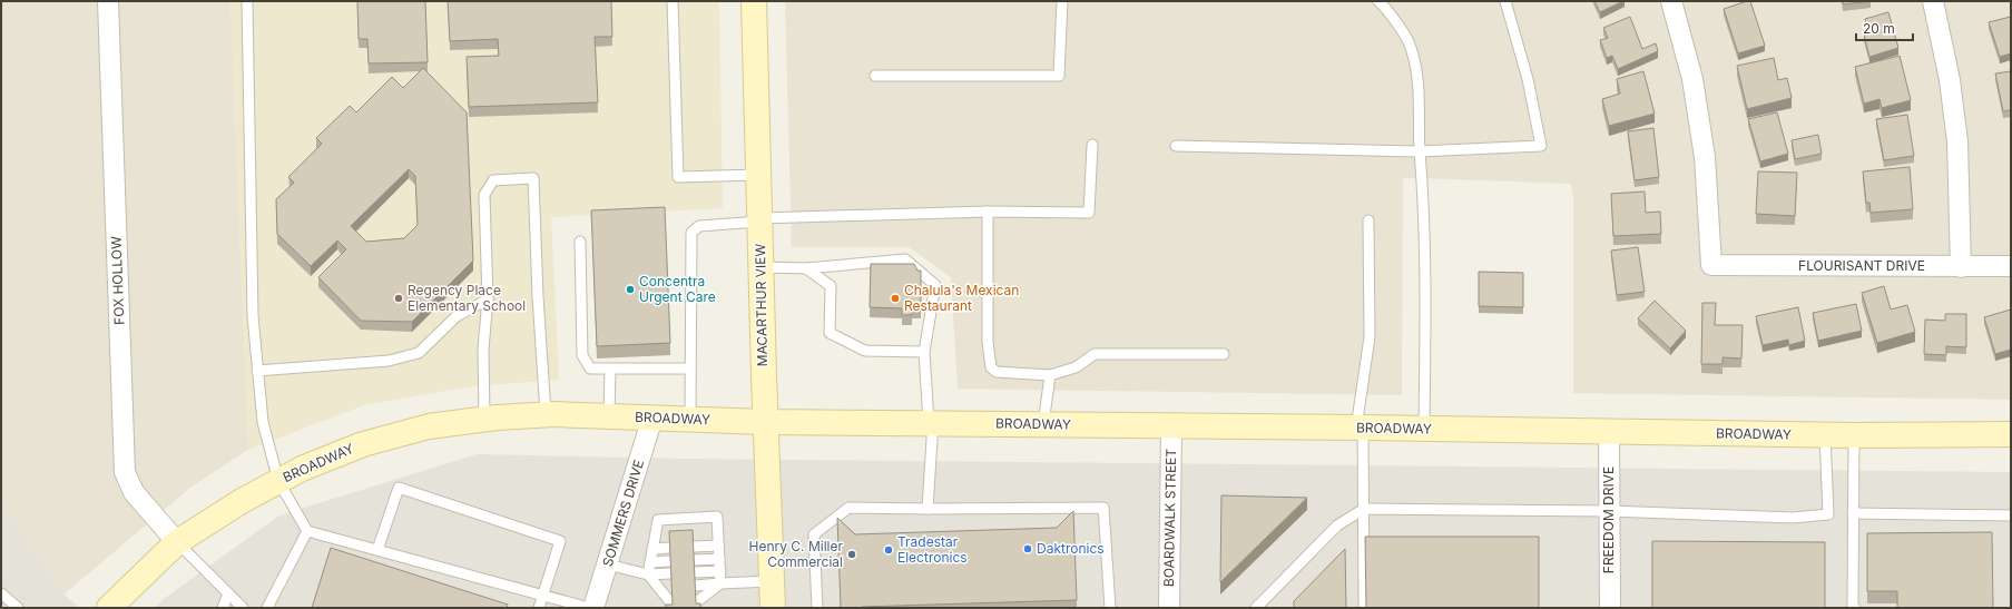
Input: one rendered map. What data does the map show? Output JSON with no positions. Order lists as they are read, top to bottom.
{
  "streets": {
    "main road": ["MACARTHUR VIEW", "BROADWAY"],
    "street": [
      "FLOURISANT DRIVE",
      "FOX HOLLOW",
      "SOMMERS DRIVE",
      "BOARDWALK STREET",
      "FREEDOM DRIVE"
    ]
  },
  "crossings": [
    ["FOX HOLLOW", "BROADWAY"],
    ["MACARTHUR VIEW", "BROADWAY"],
    ["BROADWAY", "SOMMERS DRIVE"],
    ["BROADWAY", "BOARDWALK STREET"],
    ["BROADWAY", "FREEDOM DRIVE"]
  ],
  "places": [
    "Concentra Urgent Care",
    "Regency Place Elementary School",
    "Chalula's Mexican Restaurant",
    "Daktronics",
    "Tradestar Electronics",
    "Henry C. Miller Commercial"
  ],
  "scale_bar": "20 m"
}
